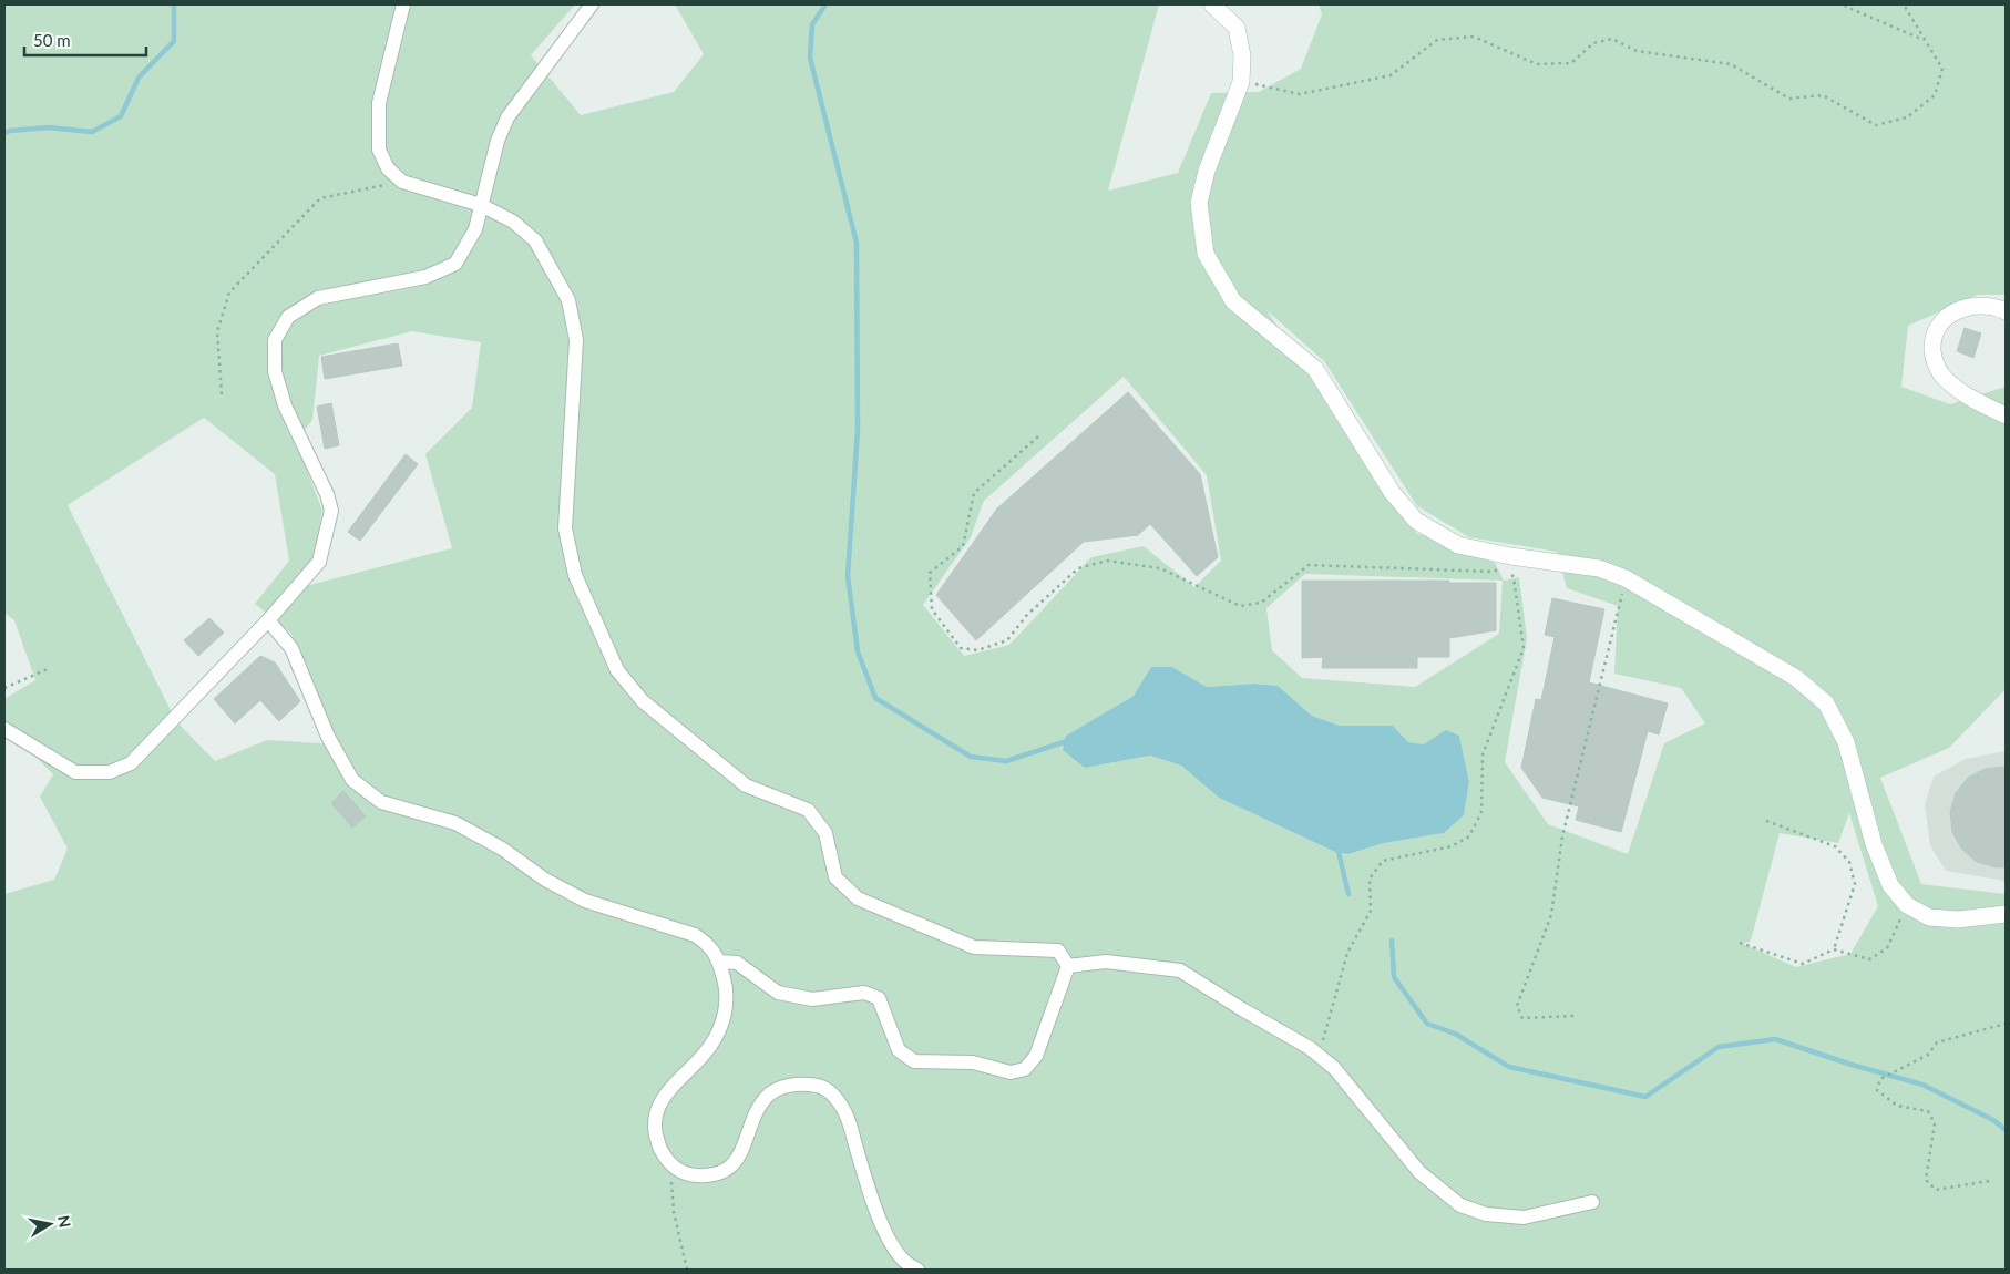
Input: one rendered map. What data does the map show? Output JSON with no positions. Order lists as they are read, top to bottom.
{
  "scale_bar": "50 m",
  "north": "right"
}
